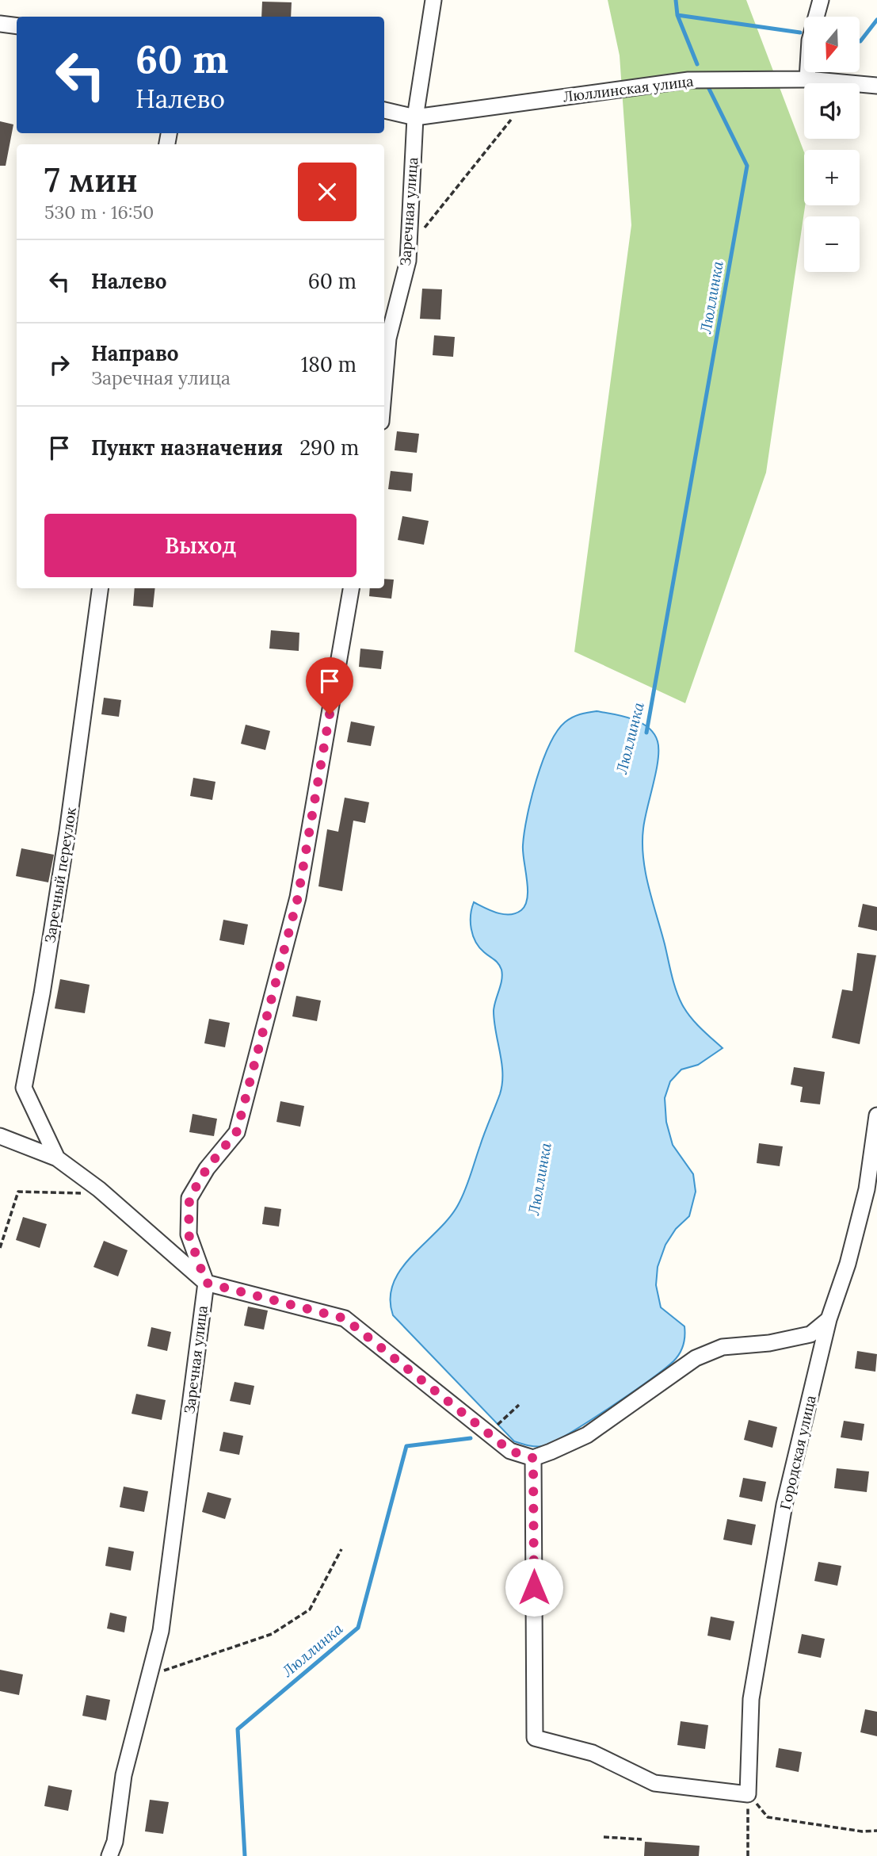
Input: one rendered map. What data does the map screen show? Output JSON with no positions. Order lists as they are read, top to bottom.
{
  "streets": {
    "street": [
      "Люллинская улица",
      "Заречная улица",
      "Заречный переулок",
      "Городская улица"
    ]
  },
  "crossings": [
    ["Люллинская улица", "Заречная улица"]
  ],
  "water": ["Люллинка"],
  "north": "bottom",
  "page": {
    "map_buttons": ["+", "−"],
    "turn": ["60 m", "Налево"],
    "heading": ["7 мин", "530 m · 16:50"],
    "list": [
      {
        "name": "Налево",
        "value": "60 m"
      },
      {
        "name": "Направо",
        "note": "Заречная улица",
        "value": "180 m"
      },
      {
        "name": "Пункт назначения",
        "value": "290 m"
      }
    ],
    "buttons": "Выход"
  }
}
